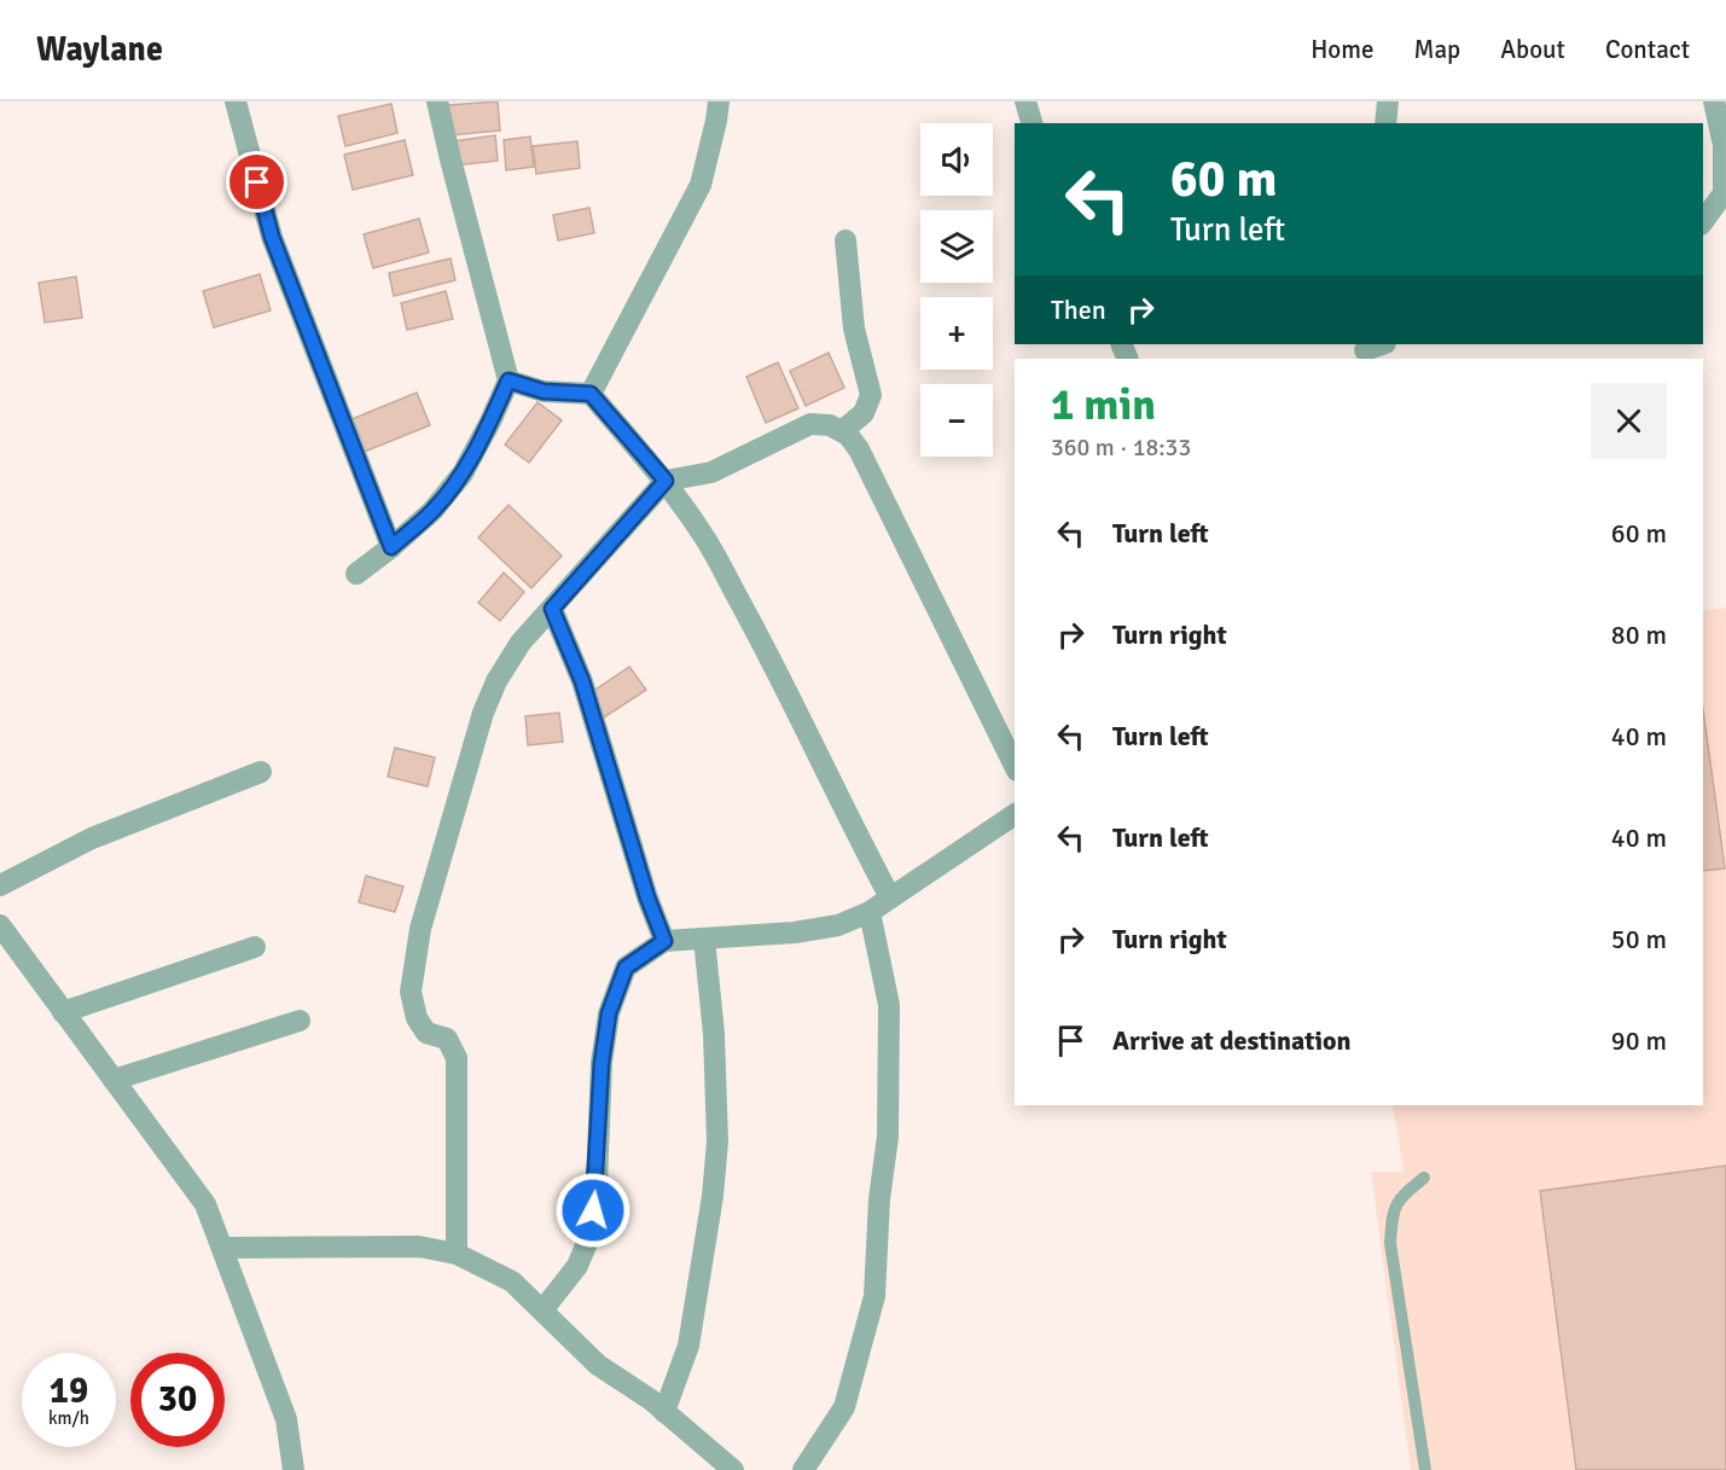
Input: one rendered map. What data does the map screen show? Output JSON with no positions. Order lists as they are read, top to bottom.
{
  "page": {
    "header": "Waylane",
    "nav": [
      "Home",
      "Map",
      "About",
      "Contact"
    ],
    "map_buttons": ["+", "−"],
    "turn": ["60 m", "Turn left"],
    "then": "Then",
    "heading": ["1 min", "360 m · 18:33"],
    "list": [
      {
        "name": "Turn left",
        "value": "60 m"
      },
      {
        "name": "Turn right",
        "value": "80 m"
      },
      {
        "name": "Turn left",
        "value": "40 m"
      },
      {
        "name": "Turn left",
        "value": "40 m"
      },
      {
        "name": "Turn right",
        "value": "50 m"
      },
      {
        "name": "Arrive at destination",
        "value": "90 m"
      }
    ],
    "speed": "19 km/h",
    "limit": "30"
  }
}
